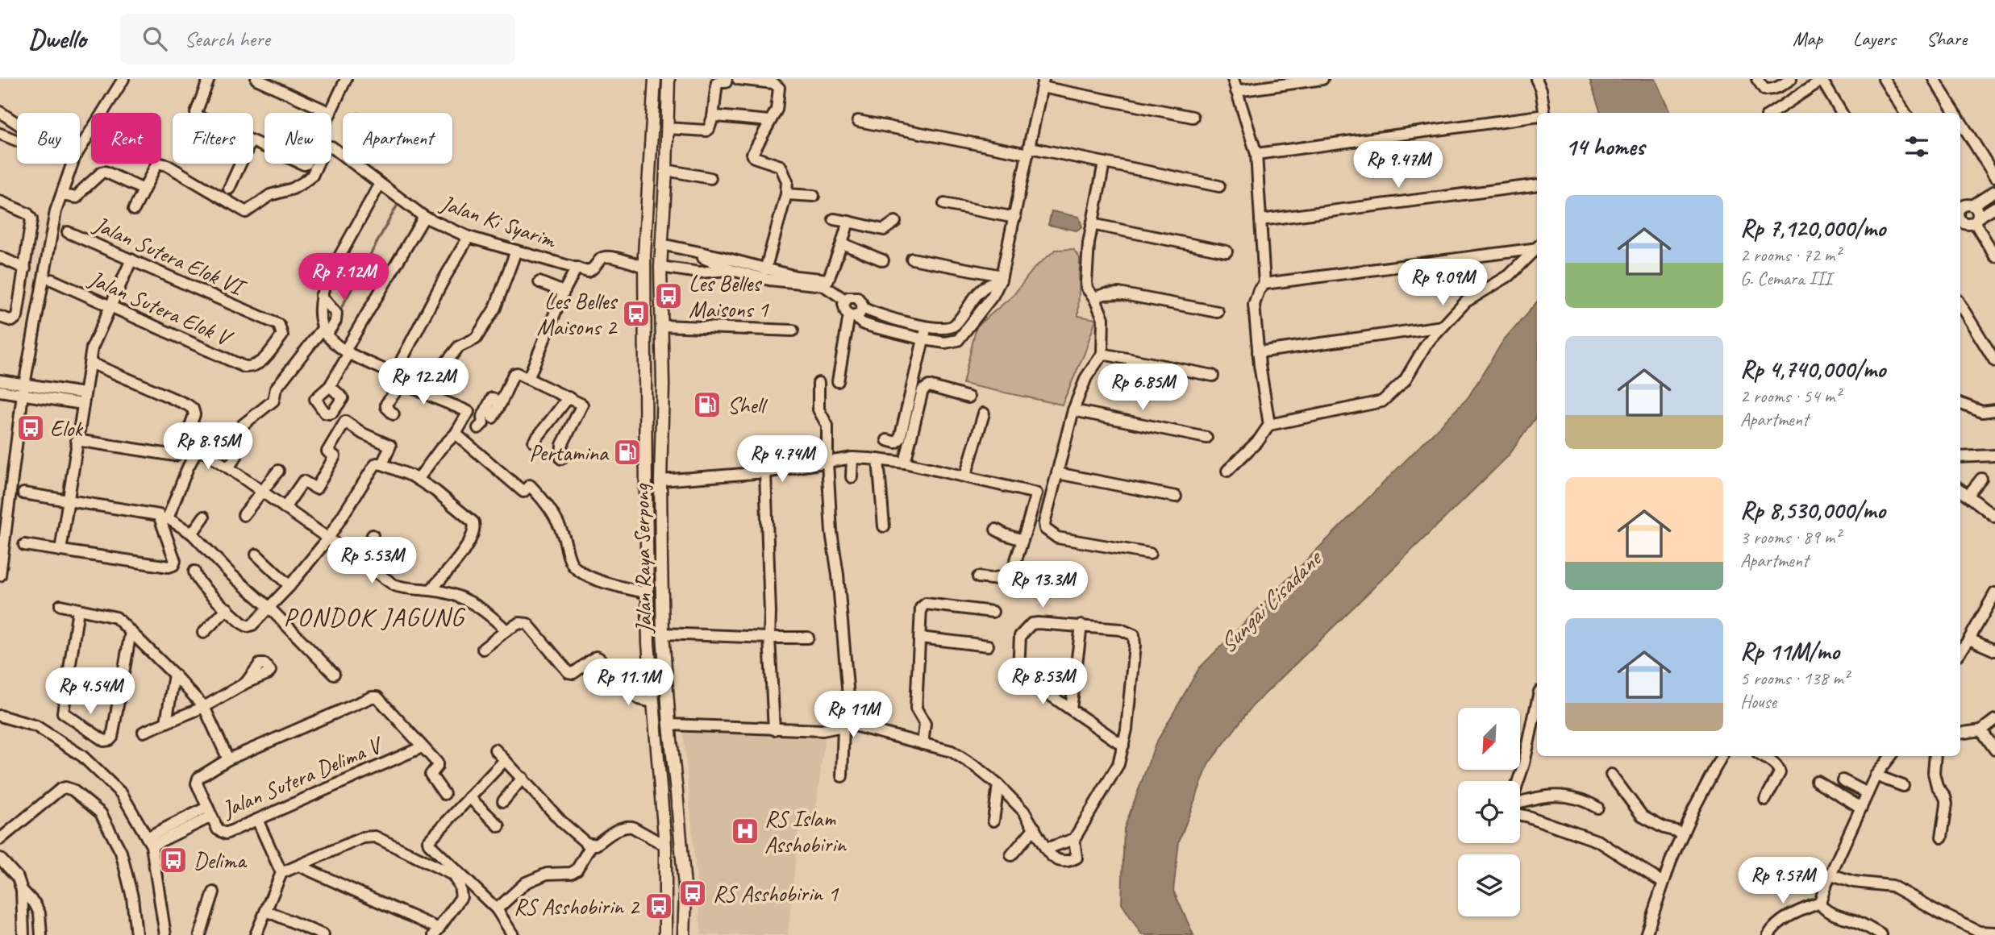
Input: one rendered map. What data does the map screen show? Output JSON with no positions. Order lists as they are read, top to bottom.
{
  "streets": {
    "main road": ["Jalan Raya Serpong"],
    "street": [
      "Jalan Ki Syarim",
      "Jalan Sutera Elok VI",
      "Jalan Sutera Elok V",
      "Jalan Sutera Delima V"
    ]
  },
  "crossings": [
    ["Jalan Ki Syarim", "Jalan Raya Serpong"],
    ["Jalan Sutera Elok VI", "Jalan Sutera Elok V"]
  ],
  "districts": ["PONDOK JAGUNG"],
  "water": ["Sungai Cisadane"],
  "places": {
    "bus stop": [
      "Les Belles Maisons 1",
      "Les Belles Maisons 2",
      "Elok",
      "Delima",
      "RS Asshobirin 1",
      "RS Asshobirin 2"
    ],
    "fuel station": ["Shell", "Pertamina"],
    "hospital": ["RS Islam Asshobirin"]
  },
  "north": "bottom left",
  "page": {
    "header": "Dwello",
    "search": "Search here",
    "nav": ["Map", "Layers", "Share"],
    "chip": [
      "Buy",
      "Rent",
      "Filters",
      "New",
      "Apartment"
    ],
    "heading": "14 homes",
    "price": [
      "Rp 9.47M",
      "Rp 7.12M",
      "Rp 9.09M",
      "Rp 12.2M",
      "Rp 6.85M",
      "Rp 8.95M",
      "Rp 4.74M",
      "Rp 5.53M",
      "Rp 13.3M",
      "Rp 8.53M",
      "Rp 11.1M",
      "Rp 4.54M",
      "Rp 11M",
      "Rp 9.57M"
    ],
    "list": [
      {
        "name": "Rp 7,120,000/mo",
        "note": "2 rooms · 72 m² · G. Cemara III"
      },
      {
        "name": "Rp 4,740,000/mo",
        "note": "2 rooms · 54 m² · Apartment"
      },
      {
        "name": "Rp 8,530,000/mo",
        "note": "3 rooms · 89 m² · Apartment"
      },
      {
        "name": "Rp 11M/mo",
        "note": "5 rooms · 138 m² · House"
      }
    ]
  }
}
